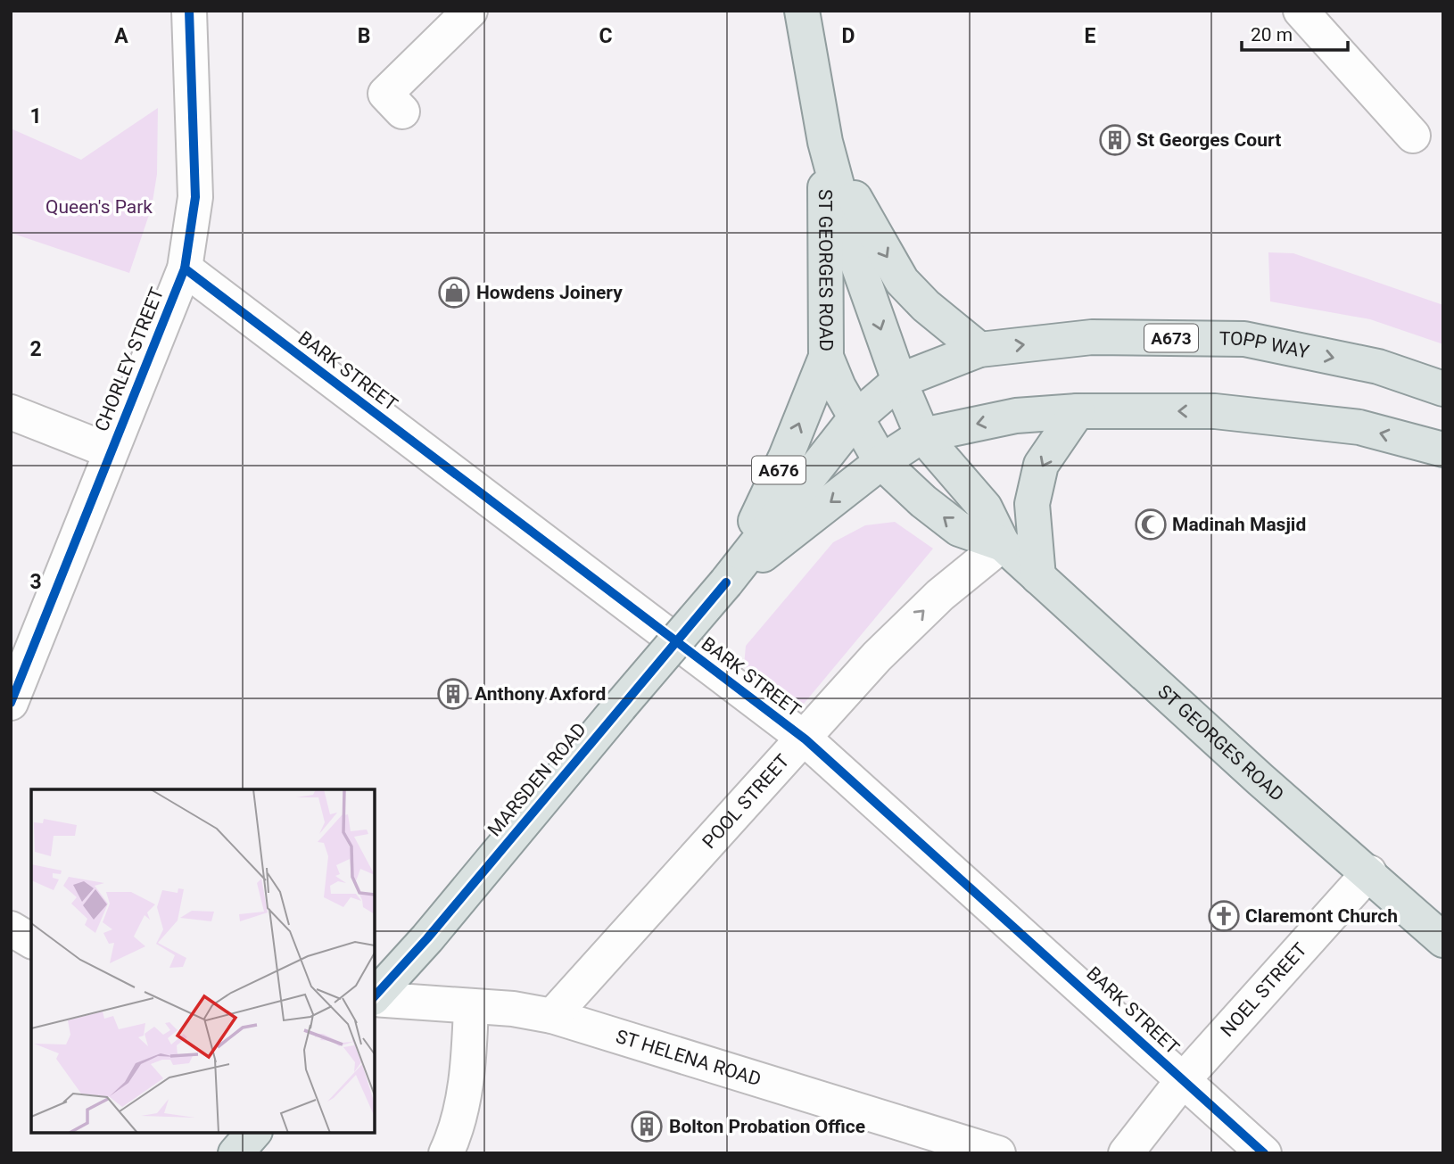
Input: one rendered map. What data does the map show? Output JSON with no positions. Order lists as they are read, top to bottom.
{
  "streets": {
    "main road": [
      "ST GEORGES ROAD",
      "A673",
      "TOPP WAY",
      "A676",
      "MARSDEN ROAD"
    ],
    "street": [
      "CHORLEY STREET",
      "BARK STREET",
      "POOL STREET",
      "NOEL STREET",
      "ST HELENA ROAD"
    ]
  },
  "crossings": [
    ["ST GEORGES ROAD", "TOPP WAY"],
    ["ST GEORGES ROAD", "A676"],
    ["ST GEORGES ROAD", "MARSDEN ROAD"],
    ["ST GEORGES ROAD", "POOL STREET"],
    ["ST GEORGES ROAD", "NOEL STREET"],
    ["TOPP WAY", "MARSDEN ROAD"],
    ["CHORLEY STREET", "BARK STREET"],
    ["BARK STREET", "POOL STREET"],
    ["BARK STREET", "NOEL STREET"],
    ["A676", "MARSDEN ROAD"],
    ["POOL STREET", "ST HELENA ROAD"]
  ],
  "one_way": ["POOL STREET"],
  "parks": ["Queen's Park"],
  "places": {
    "building": ["St Georges Court", "Anthony Axford", "Bolton Probation Office"],
    "shop": ["Howdens Joinery"],
    "mosque": ["Madinah Masjid"],
    "church": ["Claremont Church"]
  },
  "scale_bar": "20 m",
  "grid": {
    "columns": [
      "A",
      "B",
      "C",
      "D",
      "E"
    ],
    "rows": ["1", "2", "3"]
  }
}
